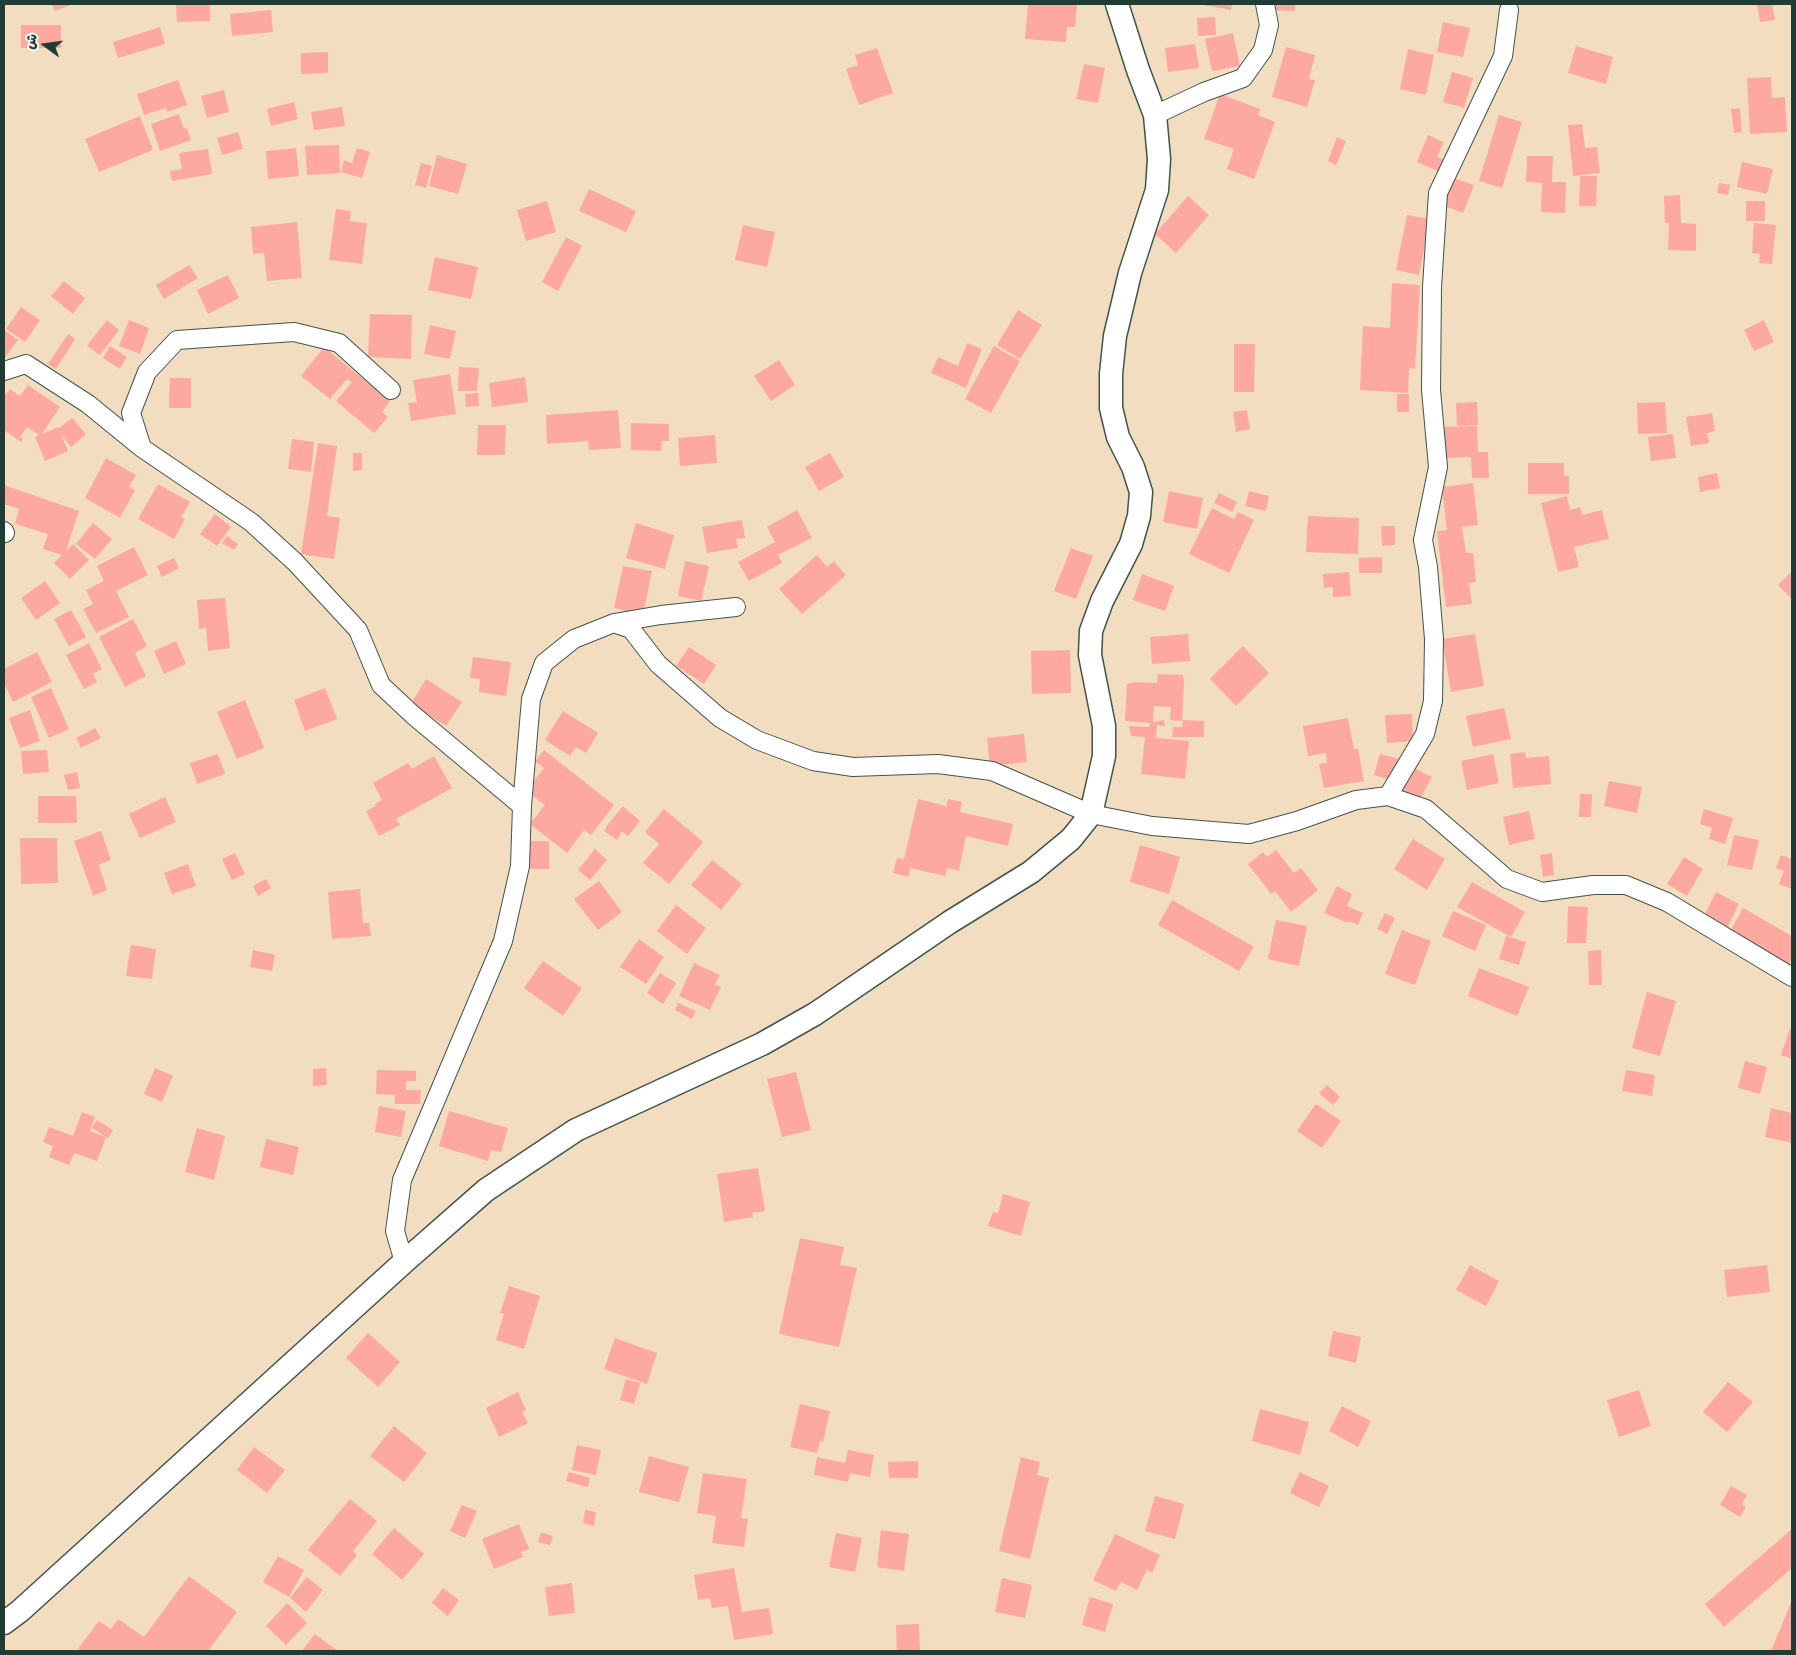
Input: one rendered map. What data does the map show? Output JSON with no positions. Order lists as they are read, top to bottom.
{
  "north": "left"
}
